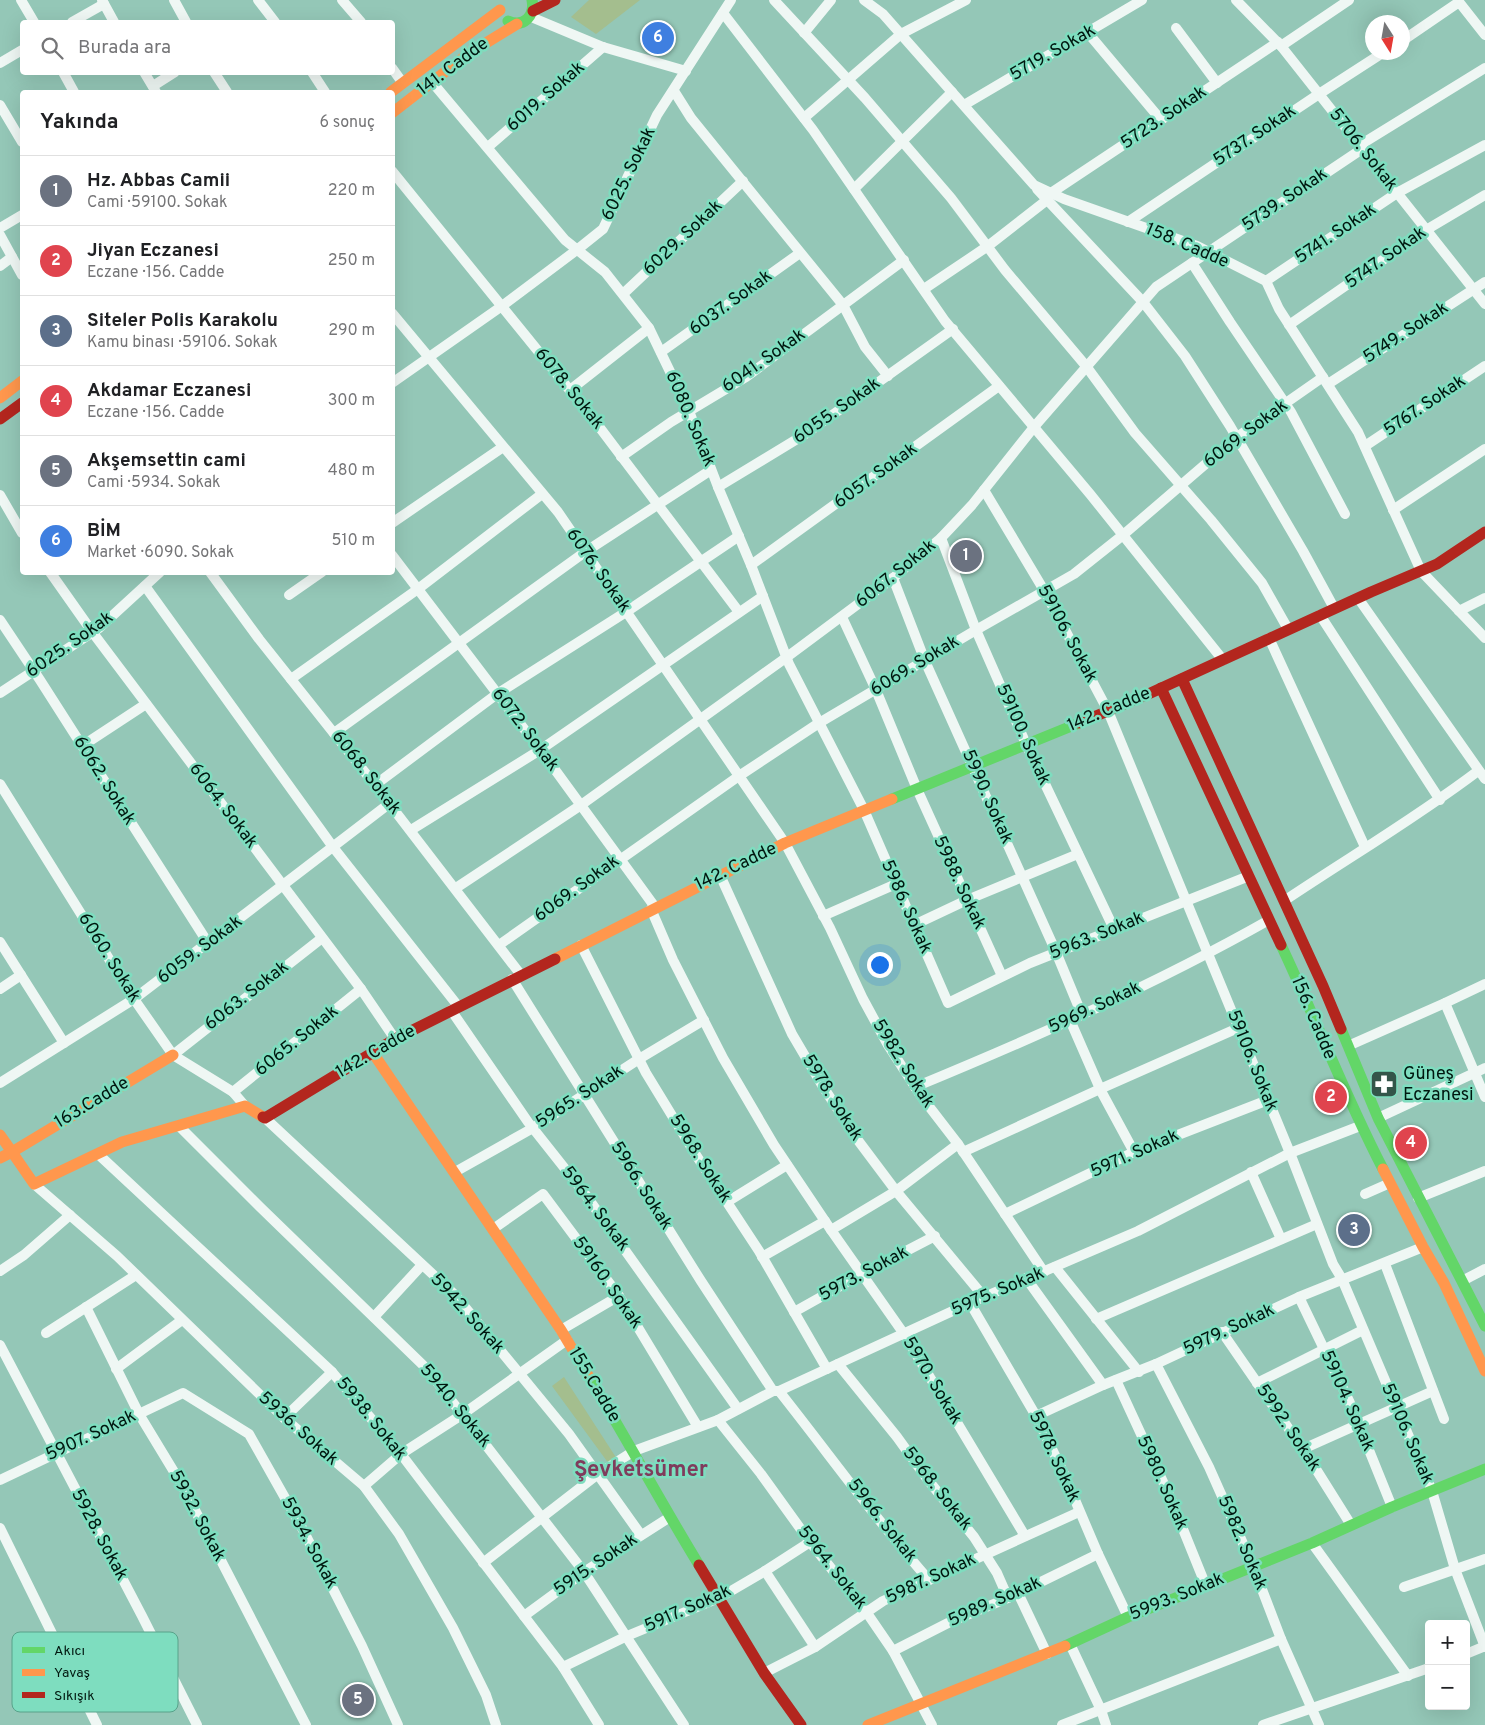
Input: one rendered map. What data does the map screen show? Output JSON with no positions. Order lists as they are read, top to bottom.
{
  "streets": {
    "street": [
      "5719. Sokak",
      "141. Cadde",
      "6019. Sokak",
      "5723. Sokak",
      "5737. Sokak",
      "5706. Sokak",
      "6025. Sokak",
      "5739. Sokak",
      "5741. Sokak",
      "6029. Sokak",
      "158. Cadde",
      "5747. Sokak",
      "6037. Sokak",
      "5749. Sokak",
      "6041. Sokak",
      "6078. Sokak",
      "5767. Sokak",
      "6055. Sokak",
      "6080. Sokak",
      "6069. Sokak",
      "6057. Sokak",
      "6076. Sokak",
      "6067. Sokak",
      "59106. Sokak",
      "142. Cadde",
      "6072. Sokak",
      "59100. Sokak",
      "6068. Sokak",
      "6062. Sokak",
      "5990. Sokak",
      "6064. Sokak",
      "5988. Sokak",
      "5986. Sokak",
      "5963. Sokak",
      "6059. Sokak",
      "6060. Sokak",
      "6063. Sokak",
      "5969. Sokak",
      "156. Cadde",
      "6065. Sokak",
      "5982. Sokak",
      "5965. Sokak",
      "5978. Sokak",
      "163.Cadde",
      "5971. Sokak",
      "5968. Sokak",
      "5966. Sokak",
      "5964. Sokak",
      "5973. Sokak",
      "59160. Sokak",
      "5975. Sokak",
      "5942. Sokak",
      "5979. Sokak",
      "5970. Sokak",
      "155.Cadde",
      "59104. Sokak",
      "5940. Sokak",
      "5938. Sokak",
      "5992. Sokak",
      "5936. Sokak",
      "5907. Sokak",
      "5980. Sokak",
      "5932. Sokak",
      "5928. Sokak",
      "5934. Sokak",
      "5915. Sokak",
      "5987. Sokak",
      "5993. Sokak",
      "5989. Sokak",
      "5917. Sokak"
    ]
  },
  "crossings": [
    ["5719. Sokak", "158. Cadde"],
    ["141. Cadde", "6080. Sokak"],
    ["6019. Sokak", "6080. Sokak"],
    ["5723. Sokak", "5706. Sokak"],
    ["5723. Sokak", "158. Cadde"],
    ["5737. Sokak", "5706. Sokak"],
    ["5737. Sokak", "158. Cadde"],
    ["5706. Sokak", "5739. Sokak"],
    ["5706. Sokak", "5741. Sokak"],
    ["5706. Sokak", "5747. Sokak"],
    ["5706. Sokak", "5749. Sokak"],
    ["6025. Sokak", "6078. Sokak"],
    ["6025. Sokak", "6080. Sokak"],
    ["6025. Sokak", "6076. Sokak"],
    ["6025. Sokak", "6062. Sokak"],
    ["6025. Sokak", "6064. Sokak"],
    ["6025. Sokak", "5964. Sokak"],
    ["5739. Sokak", "158. Cadde"],
    ["5739. Sokak", "6067. Sokak"],
    ["5741. Sokak", "158. Cadde"],
    ["6029. Sokak", "6080. Sokak"],
    ["158. Cadde", "6067. Sokak"],
    ["6037. Sokak", "6080. Sokak"],
    ["5749. Sokak", "6069. Sokak"],
    ["6041. Sokak", "6078. Sokak"],
    ["6041. Sokak", "6080. Sokak"],
    ["6055. Sokak", "6080. Sokak"],
    ["6080. Sokak", "6069. Sokak"],
    ["6080. Sokak", "6057. Sokak"],
    ["6080. Sokak", "6067. Sokak"],
    ["6080. Sokak", "142. Cadde"],
    ["6080. Sokak", "5986. Sokak"],
    ["6069. Sokak", "6076. Sokak"],
    ["6069. Sokak", "59106. Sokak"],
    ["6069. Sokak", "6072. Sokak"],
    ["6069. Sokak", "59100. Sokak"],
    ["6069. Sokak", "6068. Sokak"],
    ["6069. Sokak", "5990. Sokak"],
    ["6069. Sokak", "5988. Sokak"],
    ["6076. Sokak", "6067. Sokak"],
    ["6076. Sokak", "142. Cadde"],
    ["6076. Sokak", "5982. Sokak"],
    ["6067. Sokak", "59106. Sokak"],
    ["6067. Sokak", "6072. Sokak"],
    ["6067. Sokak", "59100. Sokak"],
    ["6067. Sokak", "6068. Sokak"],
    ["6067. Sokak", "5990. Sokak"],
    ["6067. Sokak", "5988. Sokak"],
    ["59106. Sokak", "142. Cadde"],
    ["59106. Sokak", "5963. Sokak"],
    ["59106. Sokak", "5969. Sokak"],
    ["59106. Sokak", "5971. Sokak"],
    ["59106. Sokak", "5975. Sokak"],
    ["59106. Sokak", "5979. Sokak"],
    ["59106. Sokak", "5993. Sokak"],
    ["142. Cadde", "6072. Sokak"],
    ["142. Cadde", "59100. Sokak"],
    ["142. Cadde", "6068. Sokak"],
    ["142. Cadde", "5990. Sokak"],
    ["142. Cadde", "6064. Sokak"],
    ["142. Cadde", "5988. Sokak"],
    ["142. Cadde", "5986. Sokak"],
    ["142. Cadde", "156. Cadde"],
    ["142. Cadde", "5982. Sokak"],
    ["142. Cadde", "5978. Sokak"],
    ["142. Cadde", "5968. Sokak"],
    ["142. Cadde", "5966. Sokak"],
    ["142. Cadde", "5964. Sokak"],
    ["142. Cadde", "5942. Sokak"],
    ["142. Cadde", "155.Cadde"],
    ["6072. Sokak", "5965. Sokak"],
    ["6072. Sokak", "5970. Sokak"],
    ["59100. Sokak", "5963. Sokak"],
    ["6068. Sokak", "6059. Sokak"],
    ["6068. Sokak", "5966. Sokak"],
    ["6062. Sokak", "6059. Sokak"],
    ["5990. Sokak", "5963. Sokak"],
    ["5990. Sokak", "5969. Sokak"],
    ["6064. Sokak", "6059. Sokak"],
    ["6064. Sokak", "6063. Sokak"],
    ["6064. Sokak", "6065. Sokak"],
    ["5988. Sokak", "5963. Sokak"],
    ["5986. Sokak", "5963. Sokak"],
    ["5963. Sokak", "156. Cadde"],
    ["6059. Sokak", "6060. Sokak"],
    ["6059. Sokak", "5964. Sokak"],
    ["6060. Sokak", "6063. Sokak"],
    ["6060. Sokak", "6065. Sokak"],
    ["6060. Sokak", "163.Cadde"],
    ["6063. Sokak", "163.Cadde"],
    ["5969. Sokak", "156. Cadde"],
    ["5969. Sokak", "5982. Sokak"],
    ["156. Cadde", "5975. Sokak"],
    ["156. Cadde", "5979. Sokak"],
    ["5982. Sokak", "5971. Sokak"],
    ["5982. Sokak", "5975. Sokak"],
    ["5982. Sokak", "5979. Sokak"],
    ["5982. Sokak", "5993. Sokak"],
    ["5965. Sokak", "5968. Sokak"],
    ["5965. Sokak", "5966. Sokak"],
    ["5965. Sokak", "5964. Sokak"],
    ["5965. Sokak", "5970. Sokak"],
    ["5965. Sokak", "155.Cadde"],
    ["5978. Sokak", "5973. Sokak"],
    ["5978. Sokak", "5975. Sokak"],
    ["5978. Sokak", "5979. Sokak"],
    ["5978. Sokak", "5987. Sokak"],
    ["5978. Sokak", "5993. Sokak"],
    ["5978. Sokak", "5989. Sokak"],
    ["5968. Sokak", "5973. Sokak"],
    ["5968. Sokak", "5975. Sokak"],
    ["5968. Sokak", "5987. Sokak"],
    ["5968. Sokak", "5989. Sokak"],
    ["5966. Sokak", "5975. Sokak"],
    ["5966. Sokak", "5987. Sokak"],
    ["5964. Sokak", "5975. Sokak"],
    ["5964. Sokak", "5987. Sokak"],
    ["5964. Sokak", "5993. Sokak"],
    ["5964. Sokak", "5989. Sokak"],
    ["5964. Sokak", "5917. Sokak"],
    ["5973. Sokak", "5970. Sokak"],
    ["59160. Sokak", "5975. Sokak"],
    ["59160. Sokak", "155.Cadde"],
    ["5975. Sokak", "5942. Sokak"],
    ["5975. Sokak", "5970. Sokak"],
    ["5975. Sokak", "155.Cadde"],
    ["5975. Sokak", "5940. Sokak"],
    ["5975. Sokak", "5938. Sokak"],
    ["5942. Sokak", "5915. Sokak"],
    ["5979. Sokak", "59104. Sokak"],
    ["5979. Sokak", "5992. Sokak"],
    ["5979. Sokak", "5980. Sokak"],
    ["5970. Sokak", "5987. Sokak"],
    ["155.Cadde", "5915. Sokak"],
    ["155.Cadde", "5987. Sokak"],
    ["155.Cadde", "5917. Sokak"],
    ["59104. Sokak", "5993. Sokak"],
    ["5940. Sokak", "5915. Sokak"],
    ["5940. Sokak", "5917. Sokak"],
    ["5938. Sokak", "5915. Sokak"],
    ["5938. Sokak", "5917. Sokak"],
    ["5992. Sokak", "5993. Sokak"],
    ["5907. Sokak", "5932. Sokak"],
    ["5907. Sokak", "5928. Sokak"],
    ["5907. Sokak", "5934. Sokak"],
    ["5980. Sokak", "5993. Sokak"]
  ],
  "districts": ["Şevketsümer"],
  "places": {
    "pharmacy": ["Güneş Eczanesi"]
  },
  "legend": ["Akıcı", "Yavaş", "Sıkışık"],
  "north": "bottom",
  "page": {
    "pins": [
      "6",
      "1",
      "2",
      "4",
      "3",
      "5"
    ],
    "search": "Burada ara",
    "heading": ["Yakında", "6 sonuç"],
    "list": [
      {
        "mark": "1",
        "name": "Hz. Abbas Camii",
        "note": "Cami · 59100. Sokak",
        "value": "220 m"
      },
      {
        "mark": "2",
        "name": "Jiyan Eczanesi",
        "note": "Eczane · 156. Cadde",
        "value": "250 m"
      },
      {
        "mark": "3",
        "name": "Siteler Polis Karakolu",
        "note": "Kamu binası · 59106. Sokak",
        "value": "290 m"
      },
      {
        "mark": "4",
        "name": "Akdamar Eczanesi",
        "note": "Eczane · 156. Cadde",
        "value": "300 m"
      },
      {
        "mark": "5",
        "name": "Akşemsettin cami",
        "note": "Cami · 5934. Sokak",
        "value": "480 m"
      },
      {
        "mark": "6",
        "name": "BİM",
        "note": "Market · 6090. Sokak",
        "value": "510 m"
      }
    ],
    "map_buttons": ["+", "−"]
  }
}
